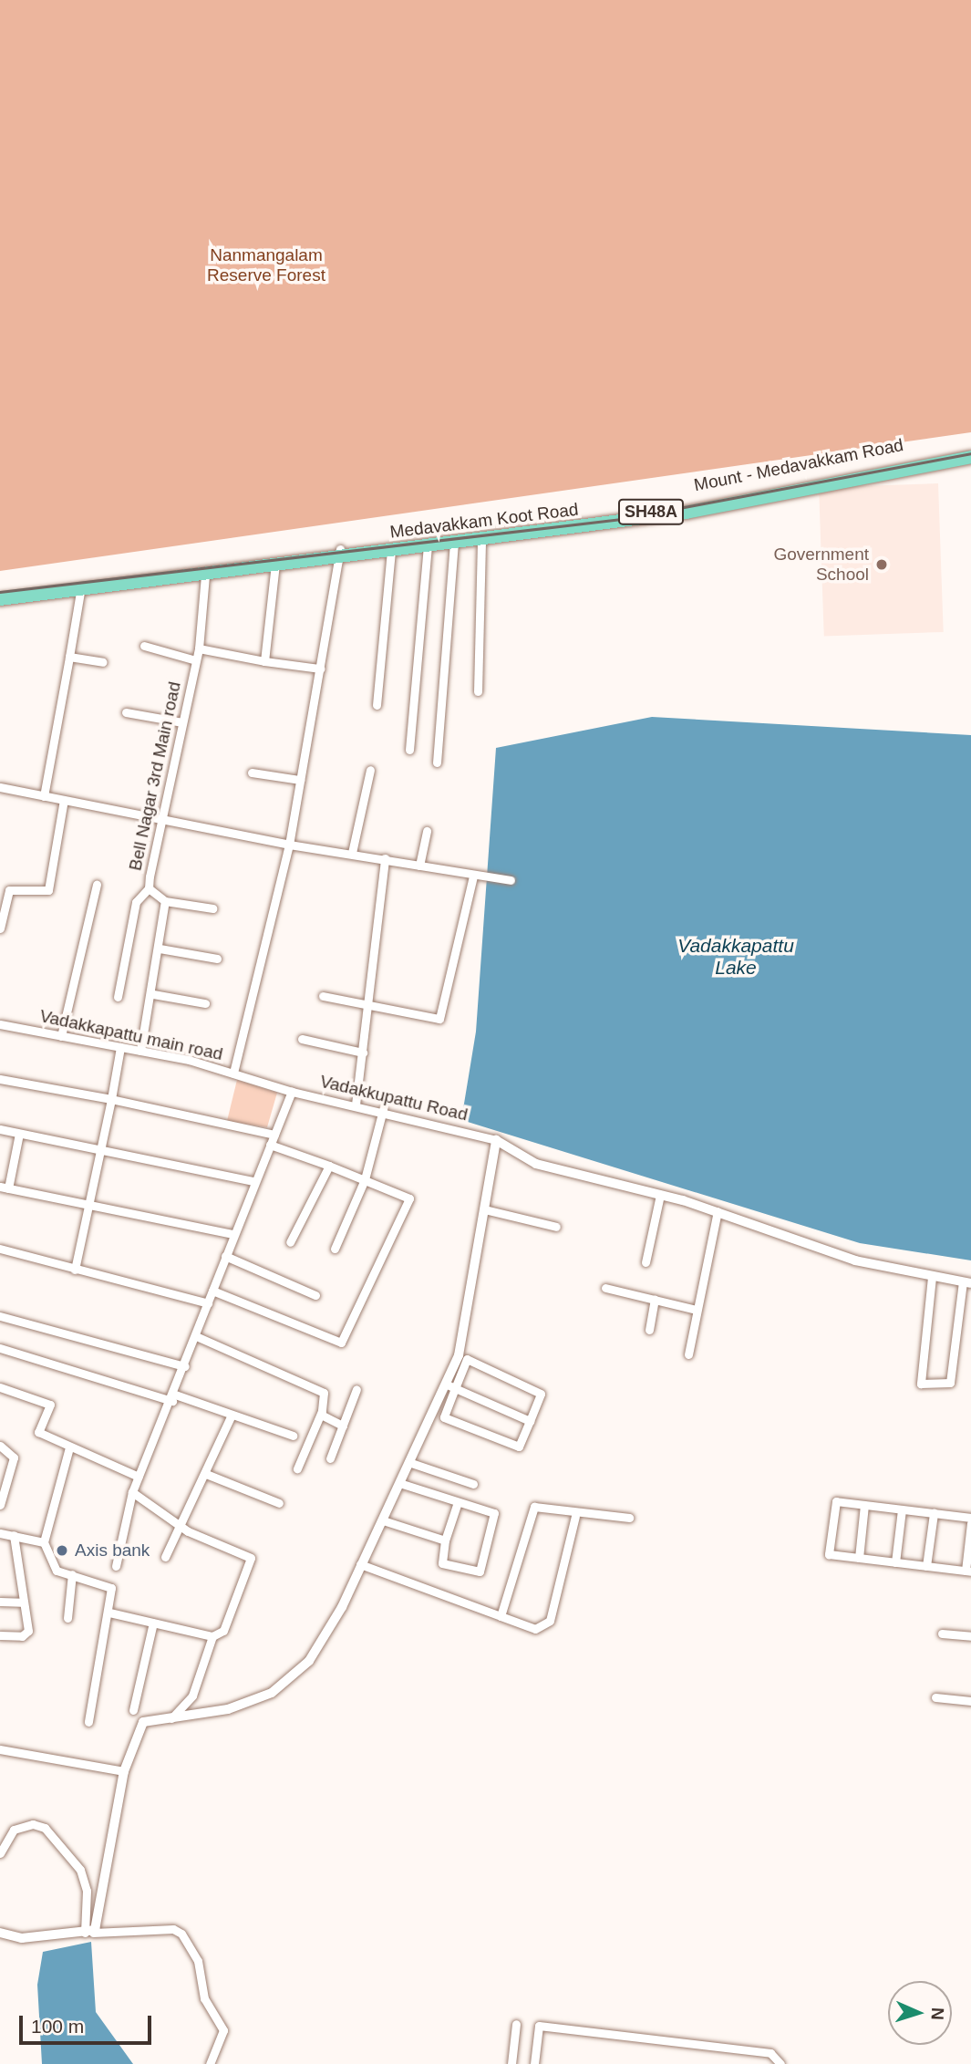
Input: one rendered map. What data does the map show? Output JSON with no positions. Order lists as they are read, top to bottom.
{
  "streets": {
    "main road": ["Mount - Medavakkam Road", "SH48A", "Medavakkam Koot Road"],
    "street": ["Bell Nagar 3rd Main road", "Vadakkapattu main road", "Vadakkupattu Road"]
  },
  "crossings": [
    ["Mount - Medavakkam Road", "Medavakkam Koot Road"],
    ["Medavakkam Koot Road", "Bell Nagar 3rd Main road"],
    ["Vadakkapattu main road", "Vadakkupattu Road"]
  ],
  "water": ["Vadakkapattu Lake"],
  "parks": ["Nanmangalam Reserve Forest"],
  "places": ["Government School", "Axis bank"],
  "scale_bar": "100 m",
  "north": "right"
}
